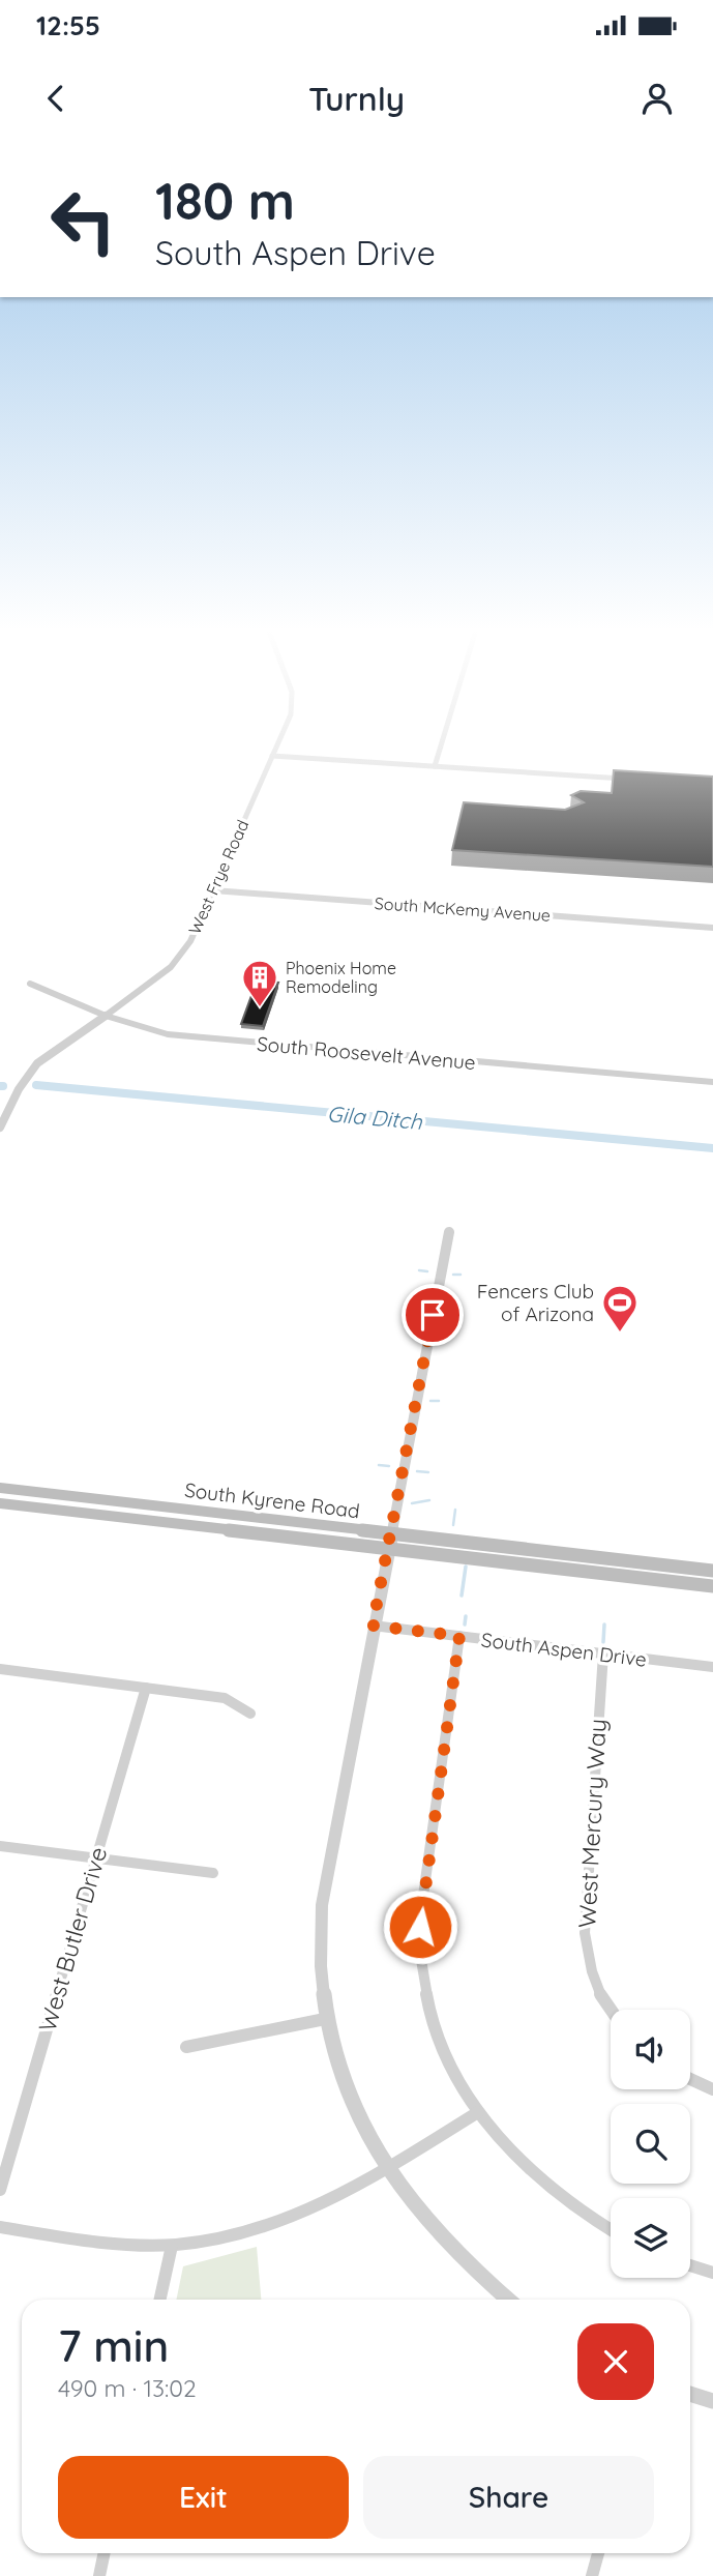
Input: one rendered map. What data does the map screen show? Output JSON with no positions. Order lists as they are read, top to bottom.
{
  "streets": {
    "main road": ["South Kyrene Road"],
    "street": [
      "West Frye Road",
      "South McKemy Avenue",
      "South Roosevelt Avenue",
      "South Aspen Drive",
      "West Mercury Way",
      "West Butler Drive"
    ]
  },
  "crossings": [
    ["West Frye Road", "South McKemy Avenue"],
    ["West Frye Road", "South Roosevelt Avenue"],
    ["South Aspen Drive", "West Mercury Way"]
  ],
  "water": ["Gila Ditch"],
  "places": {
    "building": ["Phoenix Home Remodeling"],
    "sports": ["Fencers Club of Arizona"]
  },
  "page": {
    "status": "12:55",
    "header": "Turnly",
    "turn": ["180 m", "South Aspen Drive"],
    "heading": ["7 min", "490 m · 13:02"],
    "buttons": ["Exit", "Share"]
  }
}
